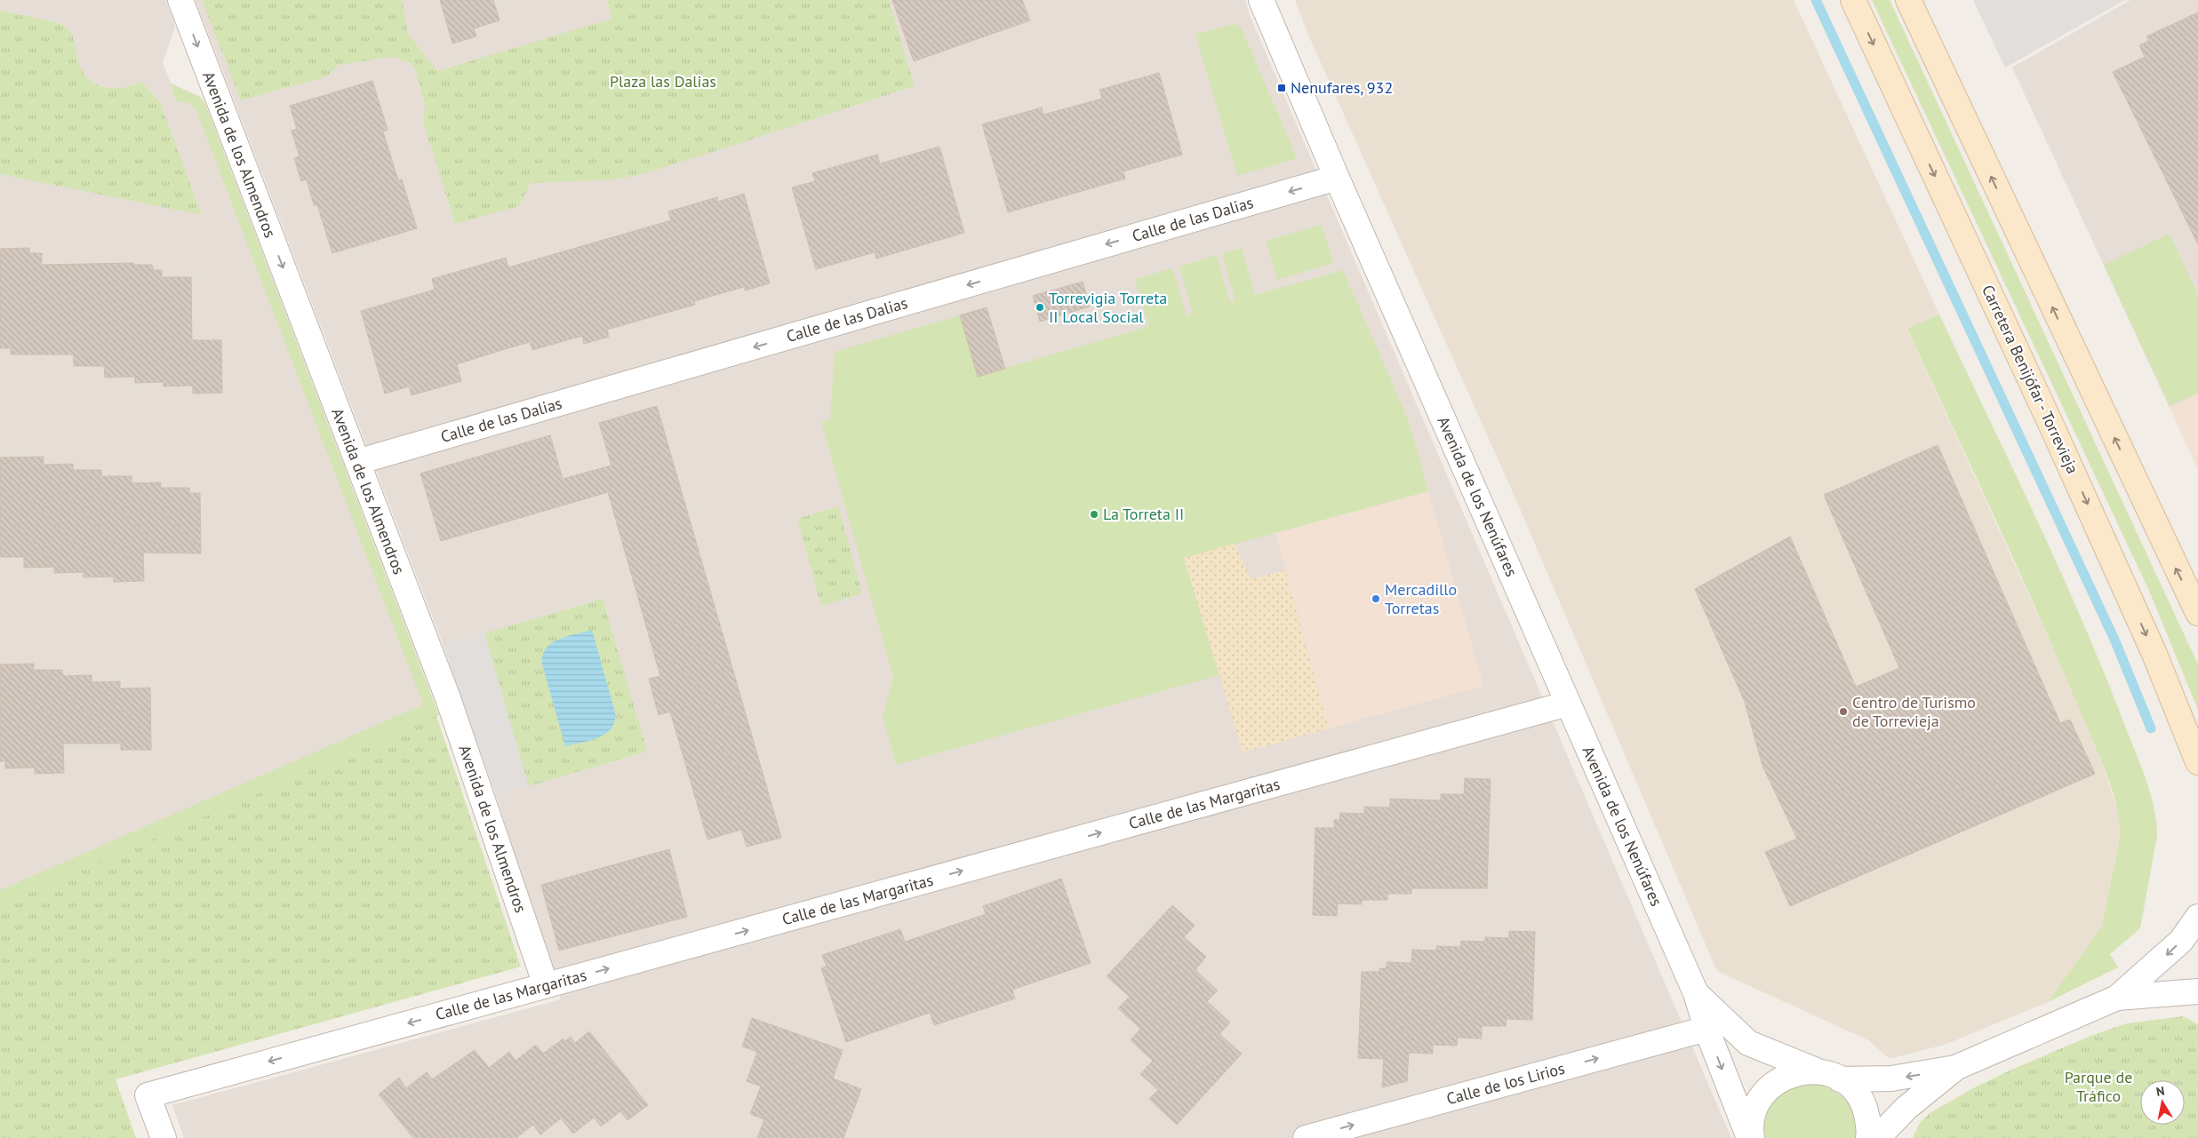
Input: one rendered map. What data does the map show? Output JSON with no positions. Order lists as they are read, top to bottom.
{
  "streets": {
    "main road": ["Carretera Benijófar - Torrevieja"],
    "street": [
      "Avenida de los Almendros",
      "Calle de las Dalias",
      "Avenida de los Nenúfares",
      "Calle de las Margaritas",
      "Calle de los Lirios"
    ]
  },
  "crossings": [
    ["Avenida de los Almendros", "Calle de las Dalias"],
    ["Avenida de los Almendros", "Calle de las Margaritas"],
    ["Calle de las Dalias", "Avenida de los Nenúfares"],
    ["Avenida de los Nenúfares", "Calle de las Margaritas"],
    ["Avenida de los Nenúfares", "Calle de los Lirios"]
  ],
  "one_way": ["Avenida de los Almendros", "Calle de las Dalias", "Calle de los Lirios"],
  "parks": ["Plaza las Dalias", "Parque de Tráfico"],
  "places": {
    "transit": ["Nenufares, 932"],
    "other": [
      "Torrevigia Torreta II Local Social",
      "La Torreta II",
      "Mercadillo Torretas",
      "Centro de Turismo de Torrevieja"
    ]
  },
  "north": "top"
}
